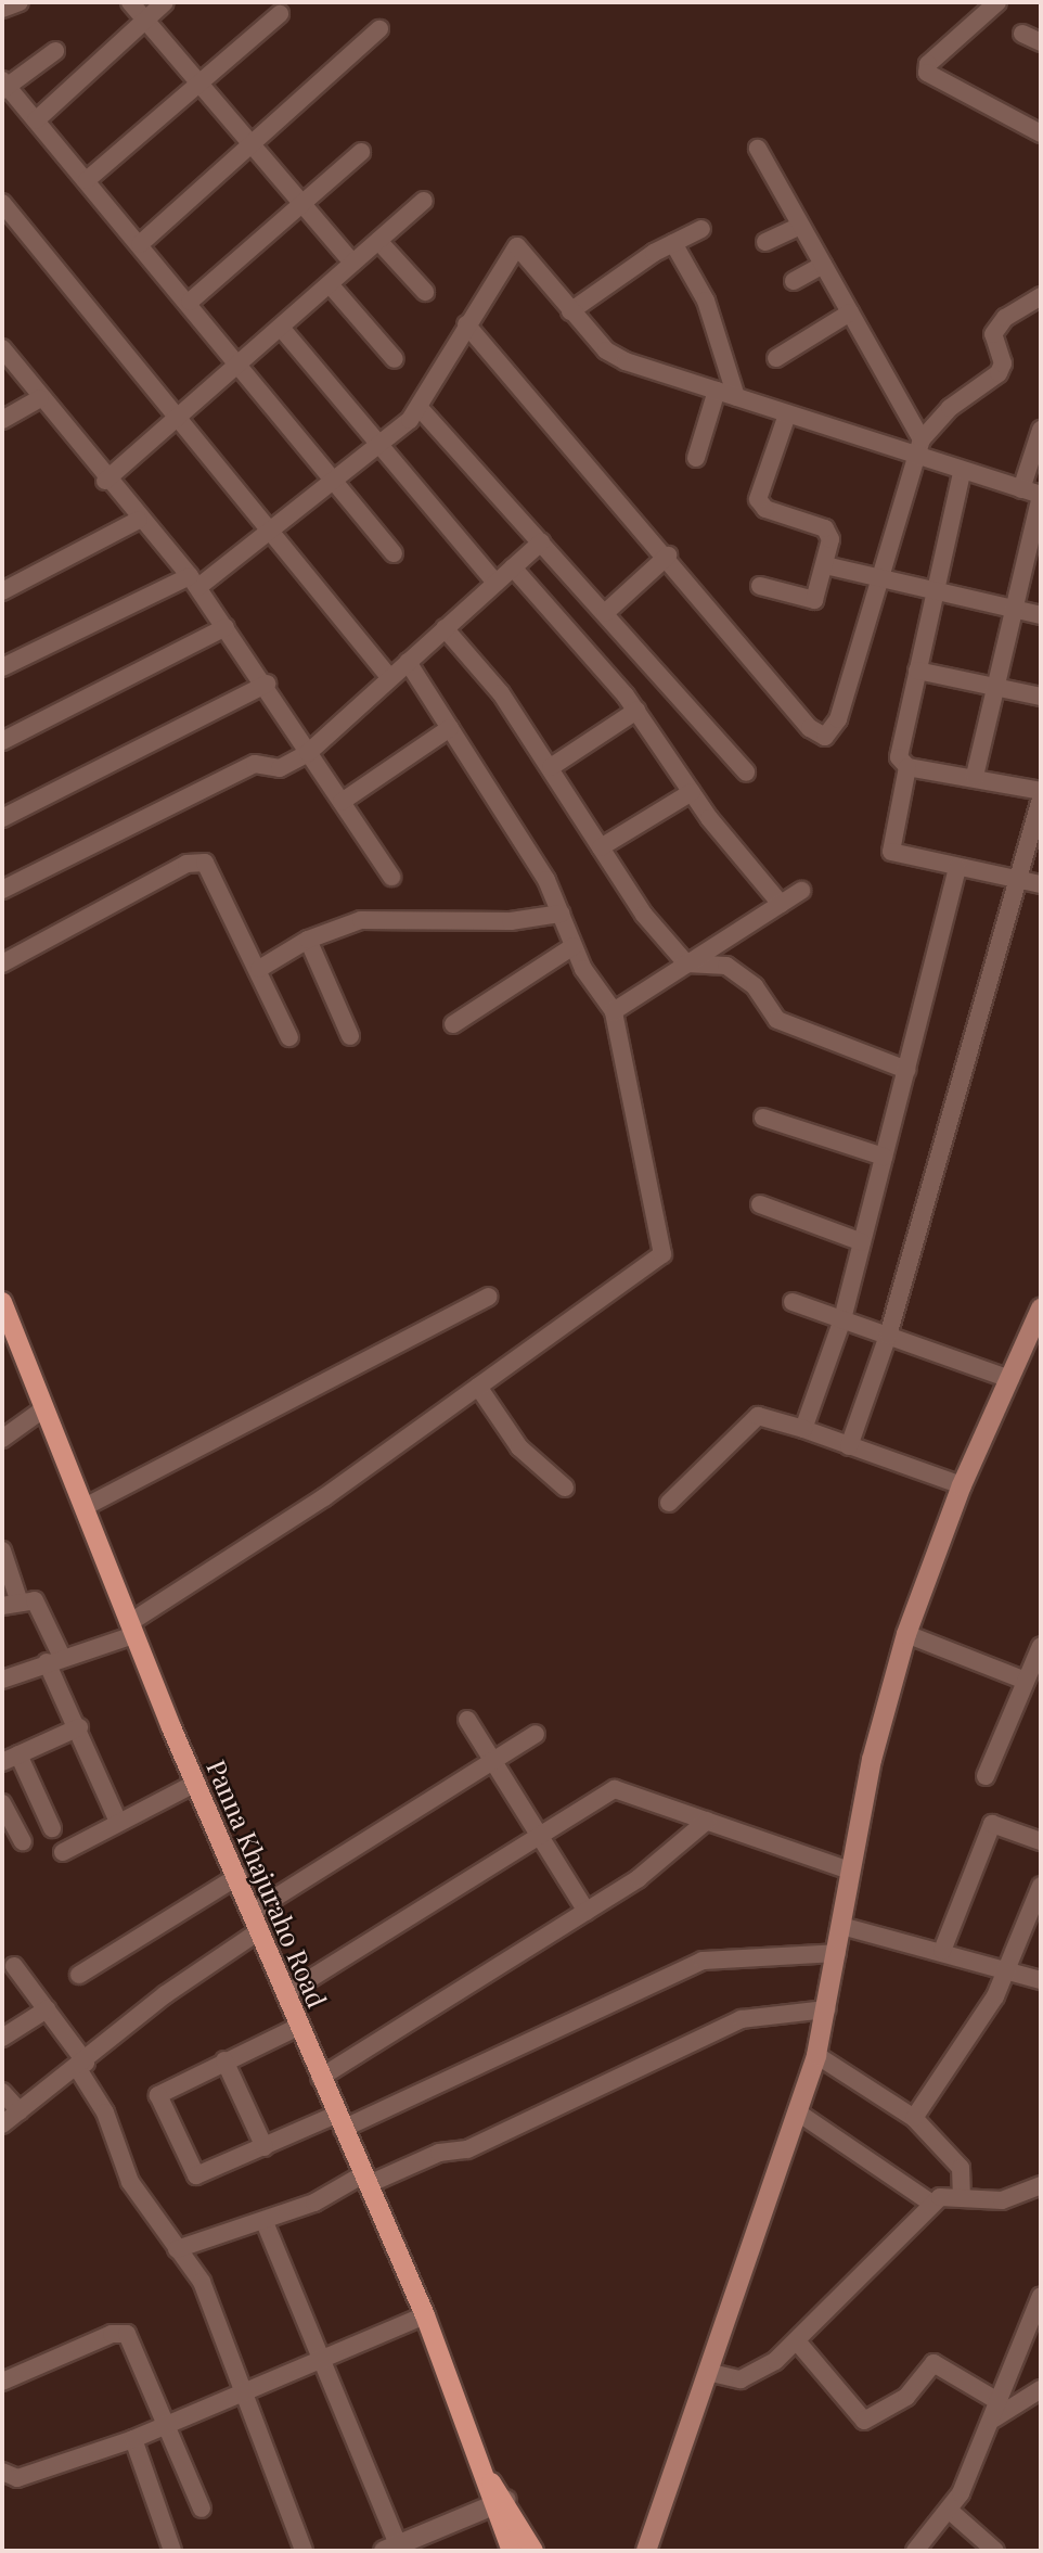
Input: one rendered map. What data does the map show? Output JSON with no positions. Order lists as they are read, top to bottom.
{
  "streets": {
    "main road": ["Panna Khajuraho Road"]
  }
}
